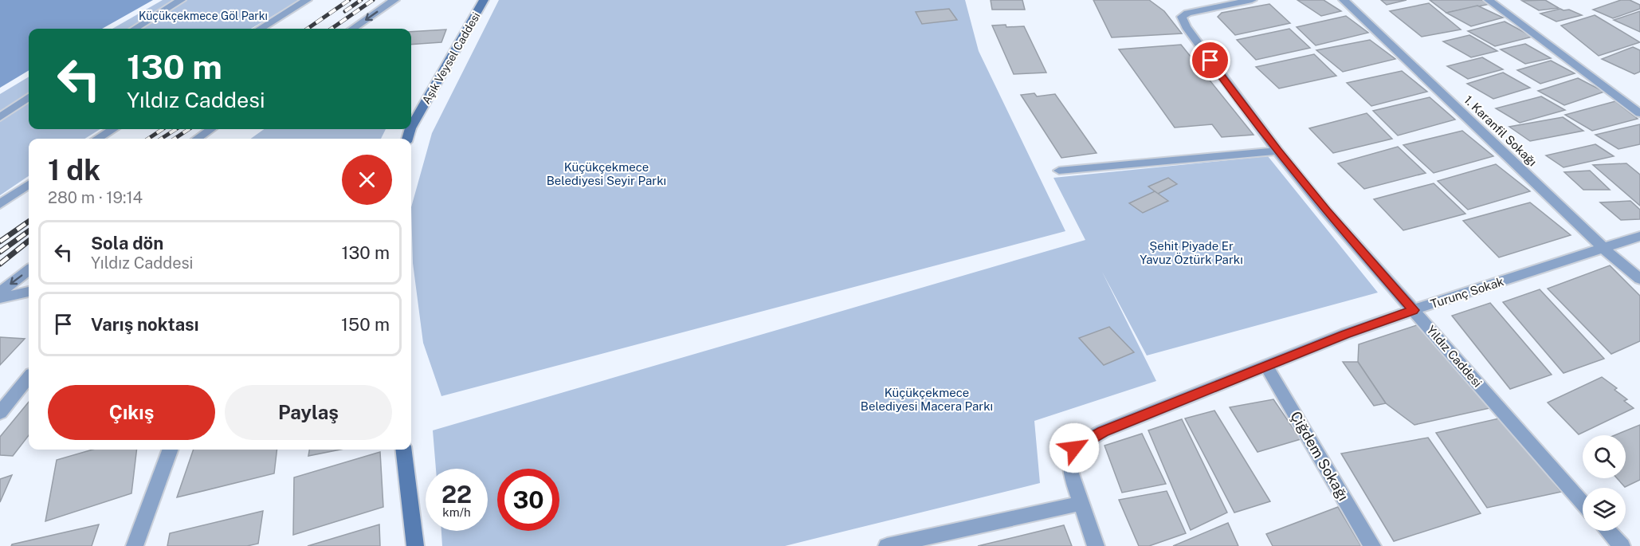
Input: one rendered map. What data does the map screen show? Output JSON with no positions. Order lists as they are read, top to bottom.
{
  "streets": {
    "main road": ["Aşık Veysel Caddesi"],
    "street": [
      "1. Karanfil Sokağı",
      "Turunç Sokak",
      "Yıldız Caddesi",
      "Çiğdem Sokağı"
    ]
  },
  "crossings": [
    ["1. Karanfil Sokağı", "Turunç Sokak"],
    ["Turunç Sokak", "Yıldız Caddesi"],
    ["Turunç Sokak", "Çiğdem Sokağı"]
  ],
  "parks": [
    "Küçükçekmece Göl Parkı",
    "Küçükçekmece Belediyesi Seyir Parkı",
    "Şehit Piyade Er Yavuz Öztürk Parkı",
    "Küçükçekmece Belediyesi Macera Parkı"
  ],
  "page": {
    "turn": ["130 m", "Yıldız Caddesi"],
    "heading": ["1 dk", "280 m · 19:14"],
    "list": [
      {
        "name": "Sola dön",
        "note": "Yıldız Caddesi",
        "value": "130 m"
      },
      {
        "name": "Varış noktası",
        "value": "150 m"
      }
    ],
    "buttons": ["Çıkış", "Paylaş"],
    "speed": "22 km/h",
    "limit": "30"
  }
}
